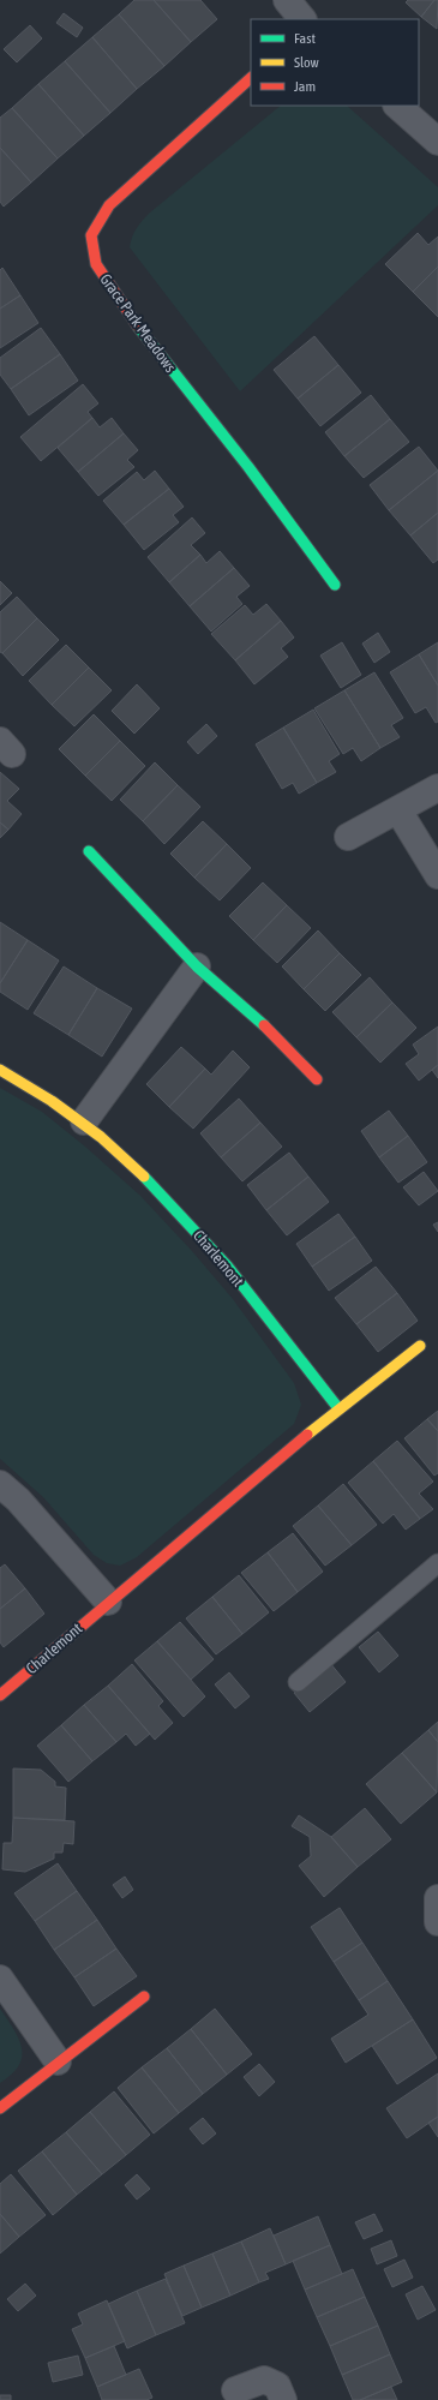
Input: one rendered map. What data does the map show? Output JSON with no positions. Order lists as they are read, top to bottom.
{
  "streets": {
    "street": ["Grace Park Meadows", "Charlemont"]
  },
  "legend": ["Fast", "Slow", "Jam"]
}
